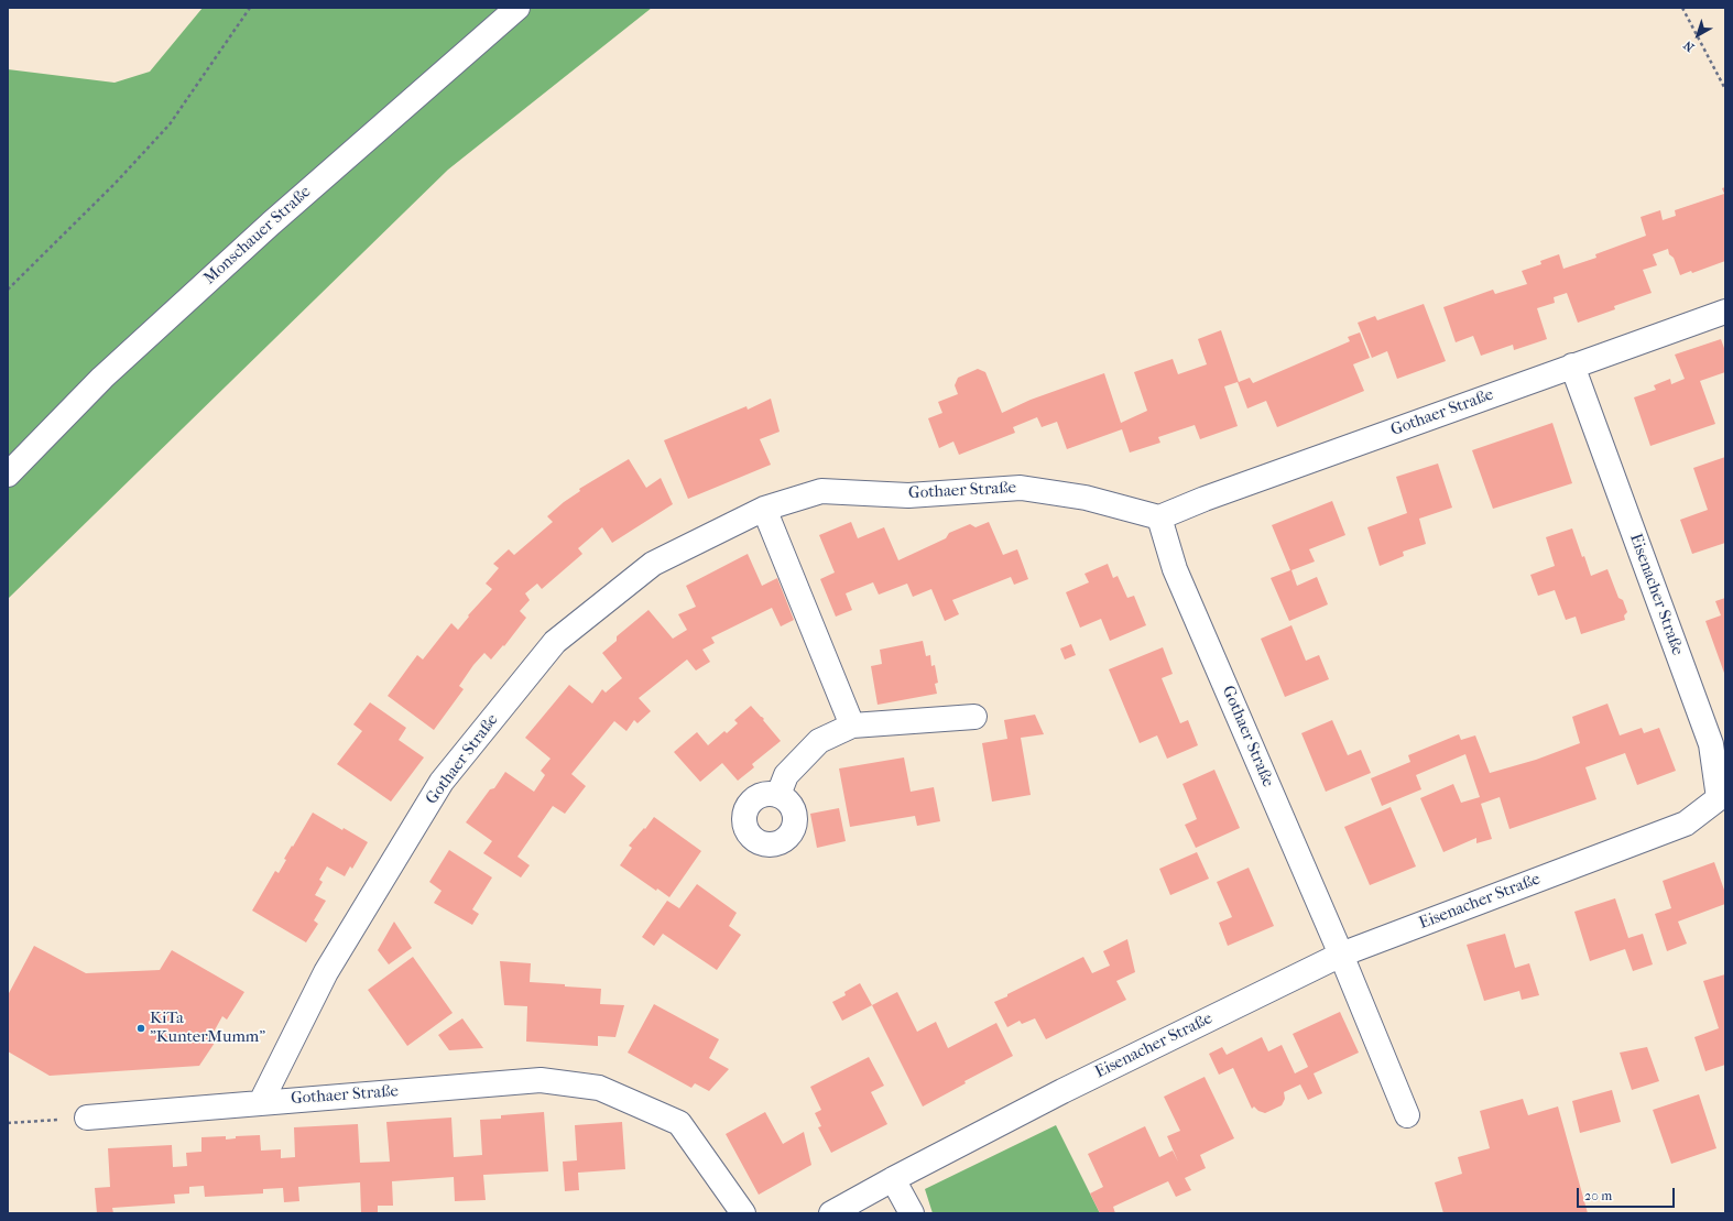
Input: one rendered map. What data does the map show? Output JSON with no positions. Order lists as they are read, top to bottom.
{
  "streets": {
    "street": ["Monschauer Straße", "Gothaer Straße", "Eisenacher Straße"]
  },
  "crossings": [
    ["Gothaer Straße", "Eisenacher Straße"]
  ],
  "places": ["KiTa \"KunterMumm\""],
  "scale_bar": "20 m",
  "north": "bottom left"
}
